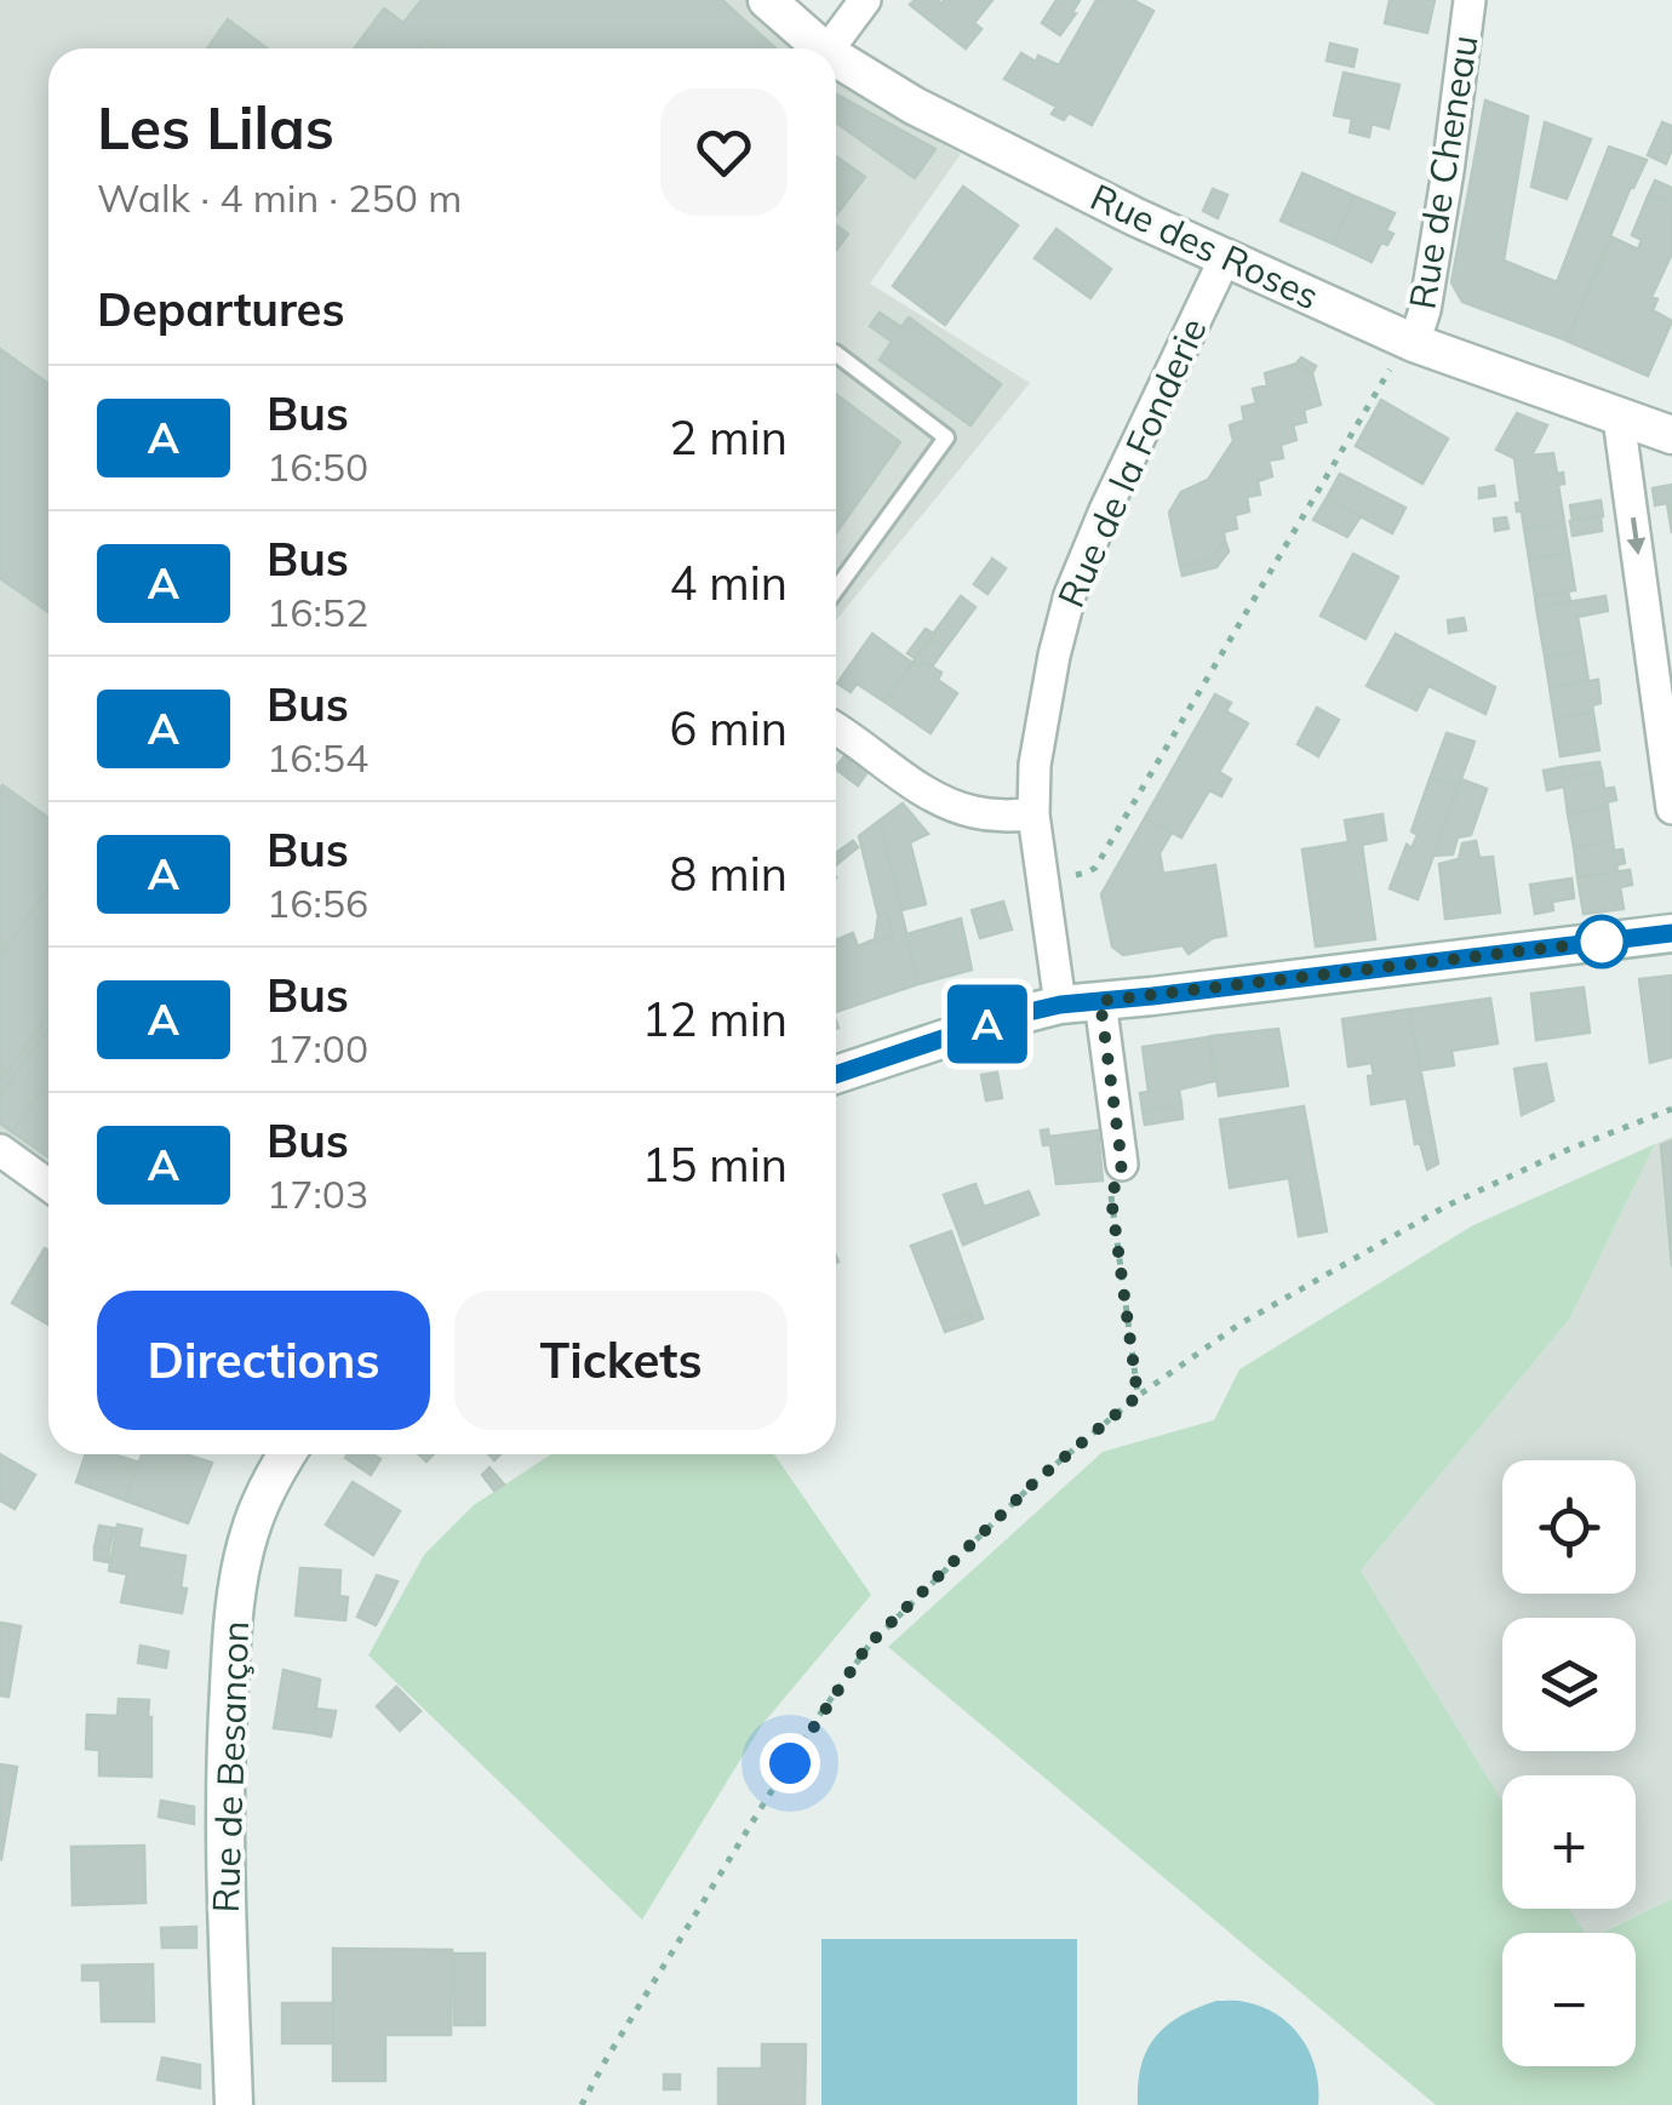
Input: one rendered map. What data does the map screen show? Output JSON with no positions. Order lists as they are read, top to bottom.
{
  "streets": {
    "main road": ["Rue des Roses", "Rue de Besançon"],
    "street": ["Rue de Cheneau", "Rue de la Fonderie"]
  },
  "crossings": [
    ["Rue de Cheneau", "Rue des Roses"],
    ["Rue des Roses", "Rue de la Fonderie"]
  ],
  "lines": ["bus line A"],
  "page": {
    "on_map": "A",
    "heading": [
      ["Les Lilas", "Walk · 4 min · 250 m"],
      "Departures"
    ],
    "list": [
      {
        "mark": "A",
        "name": "Bus",
        "note": "16:50",
        "value": "2 min"
      },
      {
        "mark": "A",
        "name": "Bus",
        "note": "16:52",
        "value": "4 min"
      },
      {
        "mark": "A",
        "name": "Bus",
        "note": "16:54",
        "value": "6 min"
      },
      {
        "mark": "A",
        "name": "Bus",
        "note": "16:56",
        "value": "8 min"
      },
      {
        "mark": "A",
        "name": "Bus",
        "note": "17:00",
        "value": "12 min"
      },
      {
        "mark": "A",
        "name": "Bus",
        "note": "17:03",
        "value": "15 min"
      }
    ],
    "buttons": ["Directions", "Tickets"],
    "map_buttons": ["+", "−"]
  }
}
